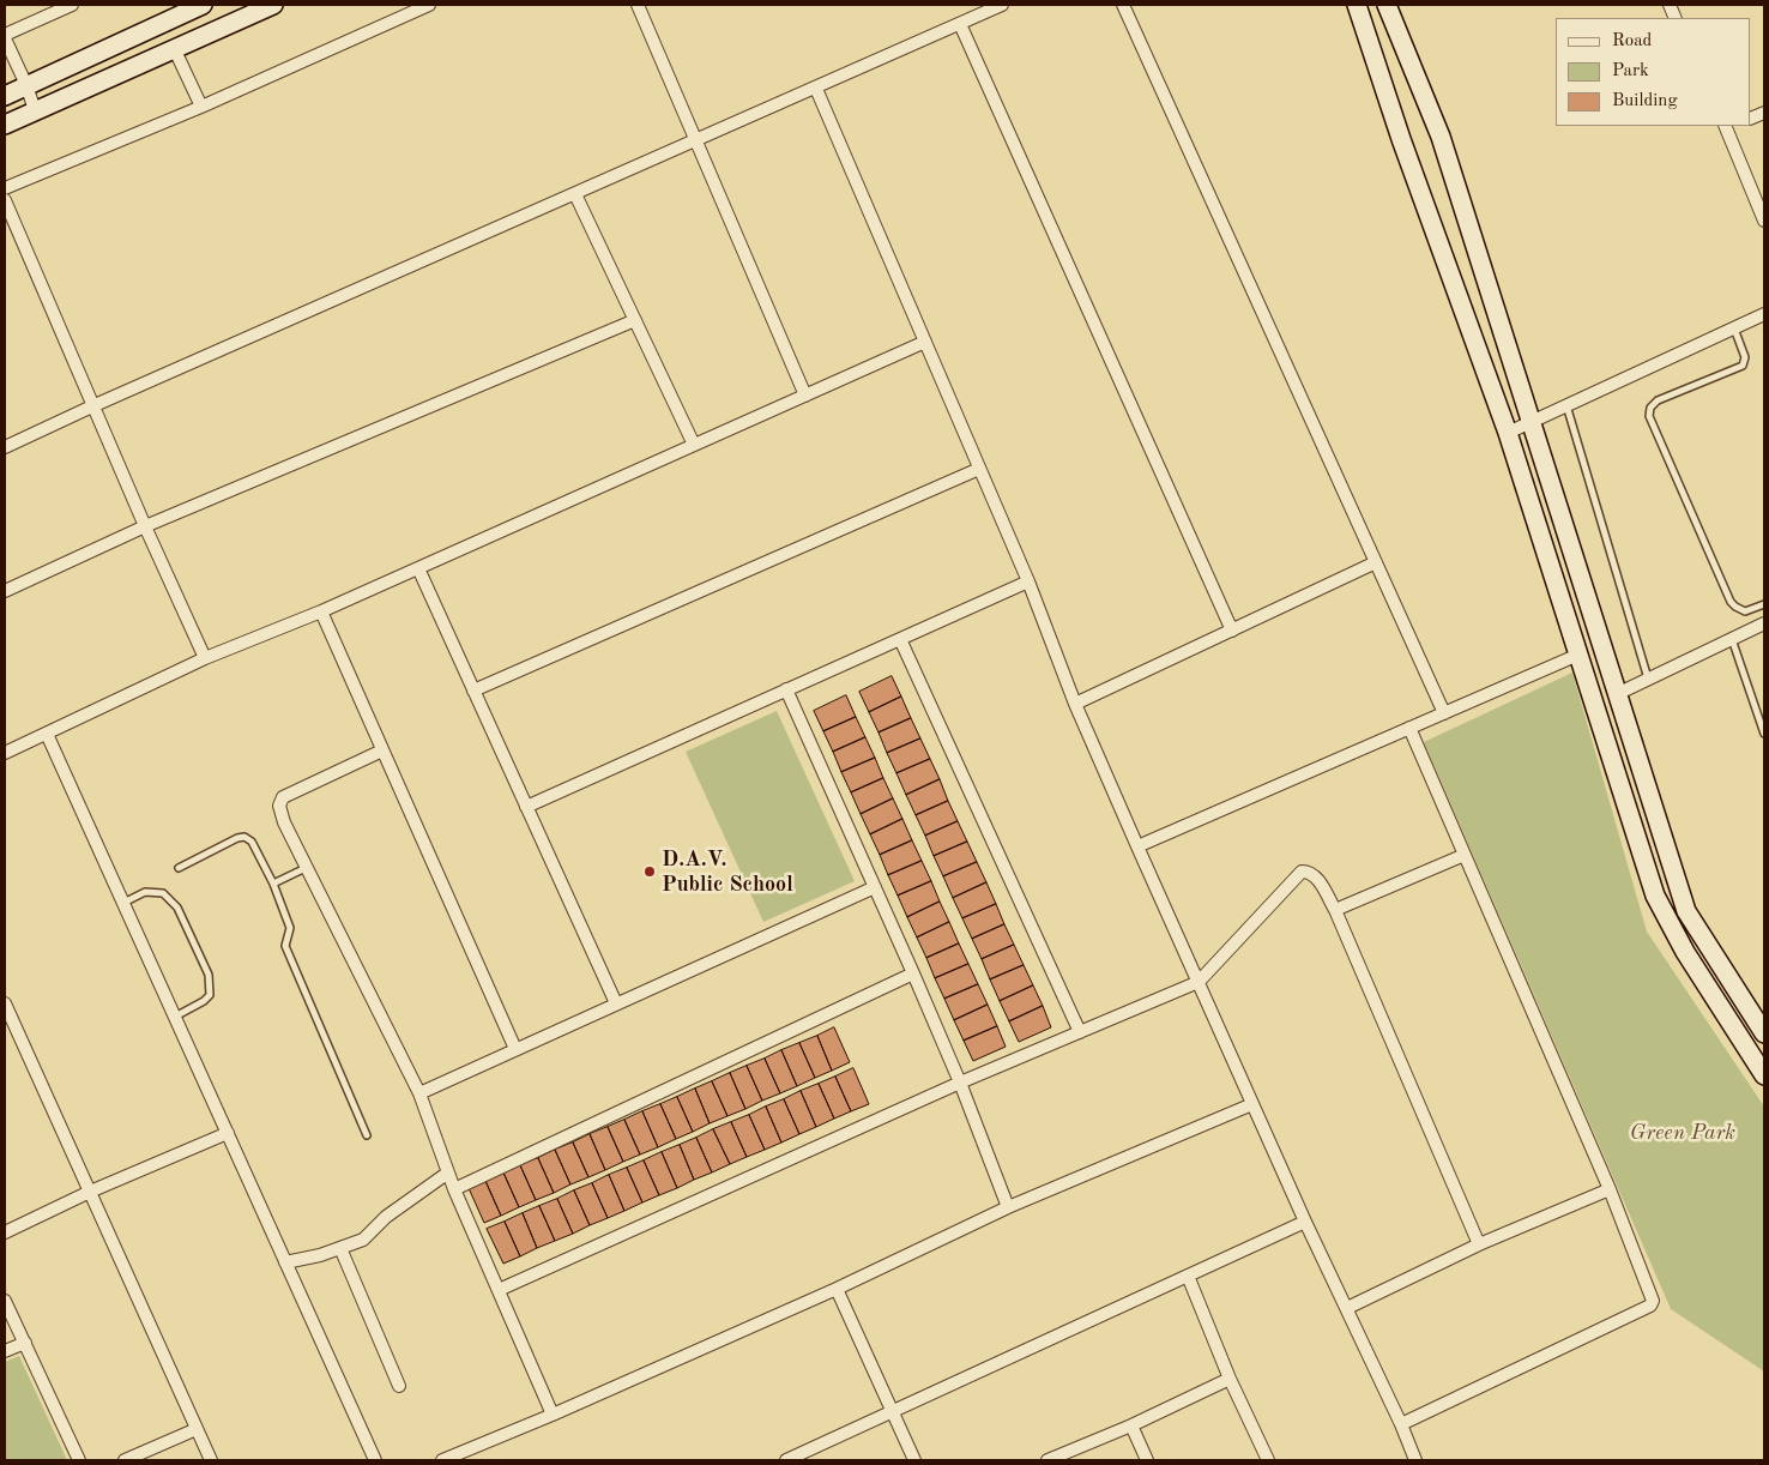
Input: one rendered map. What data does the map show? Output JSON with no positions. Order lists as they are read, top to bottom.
{
  "parks": ["Green Park"],
  "places": ["D.A.V. Public School"],
  "legend": ["Road", "Park", "Building"]
}
